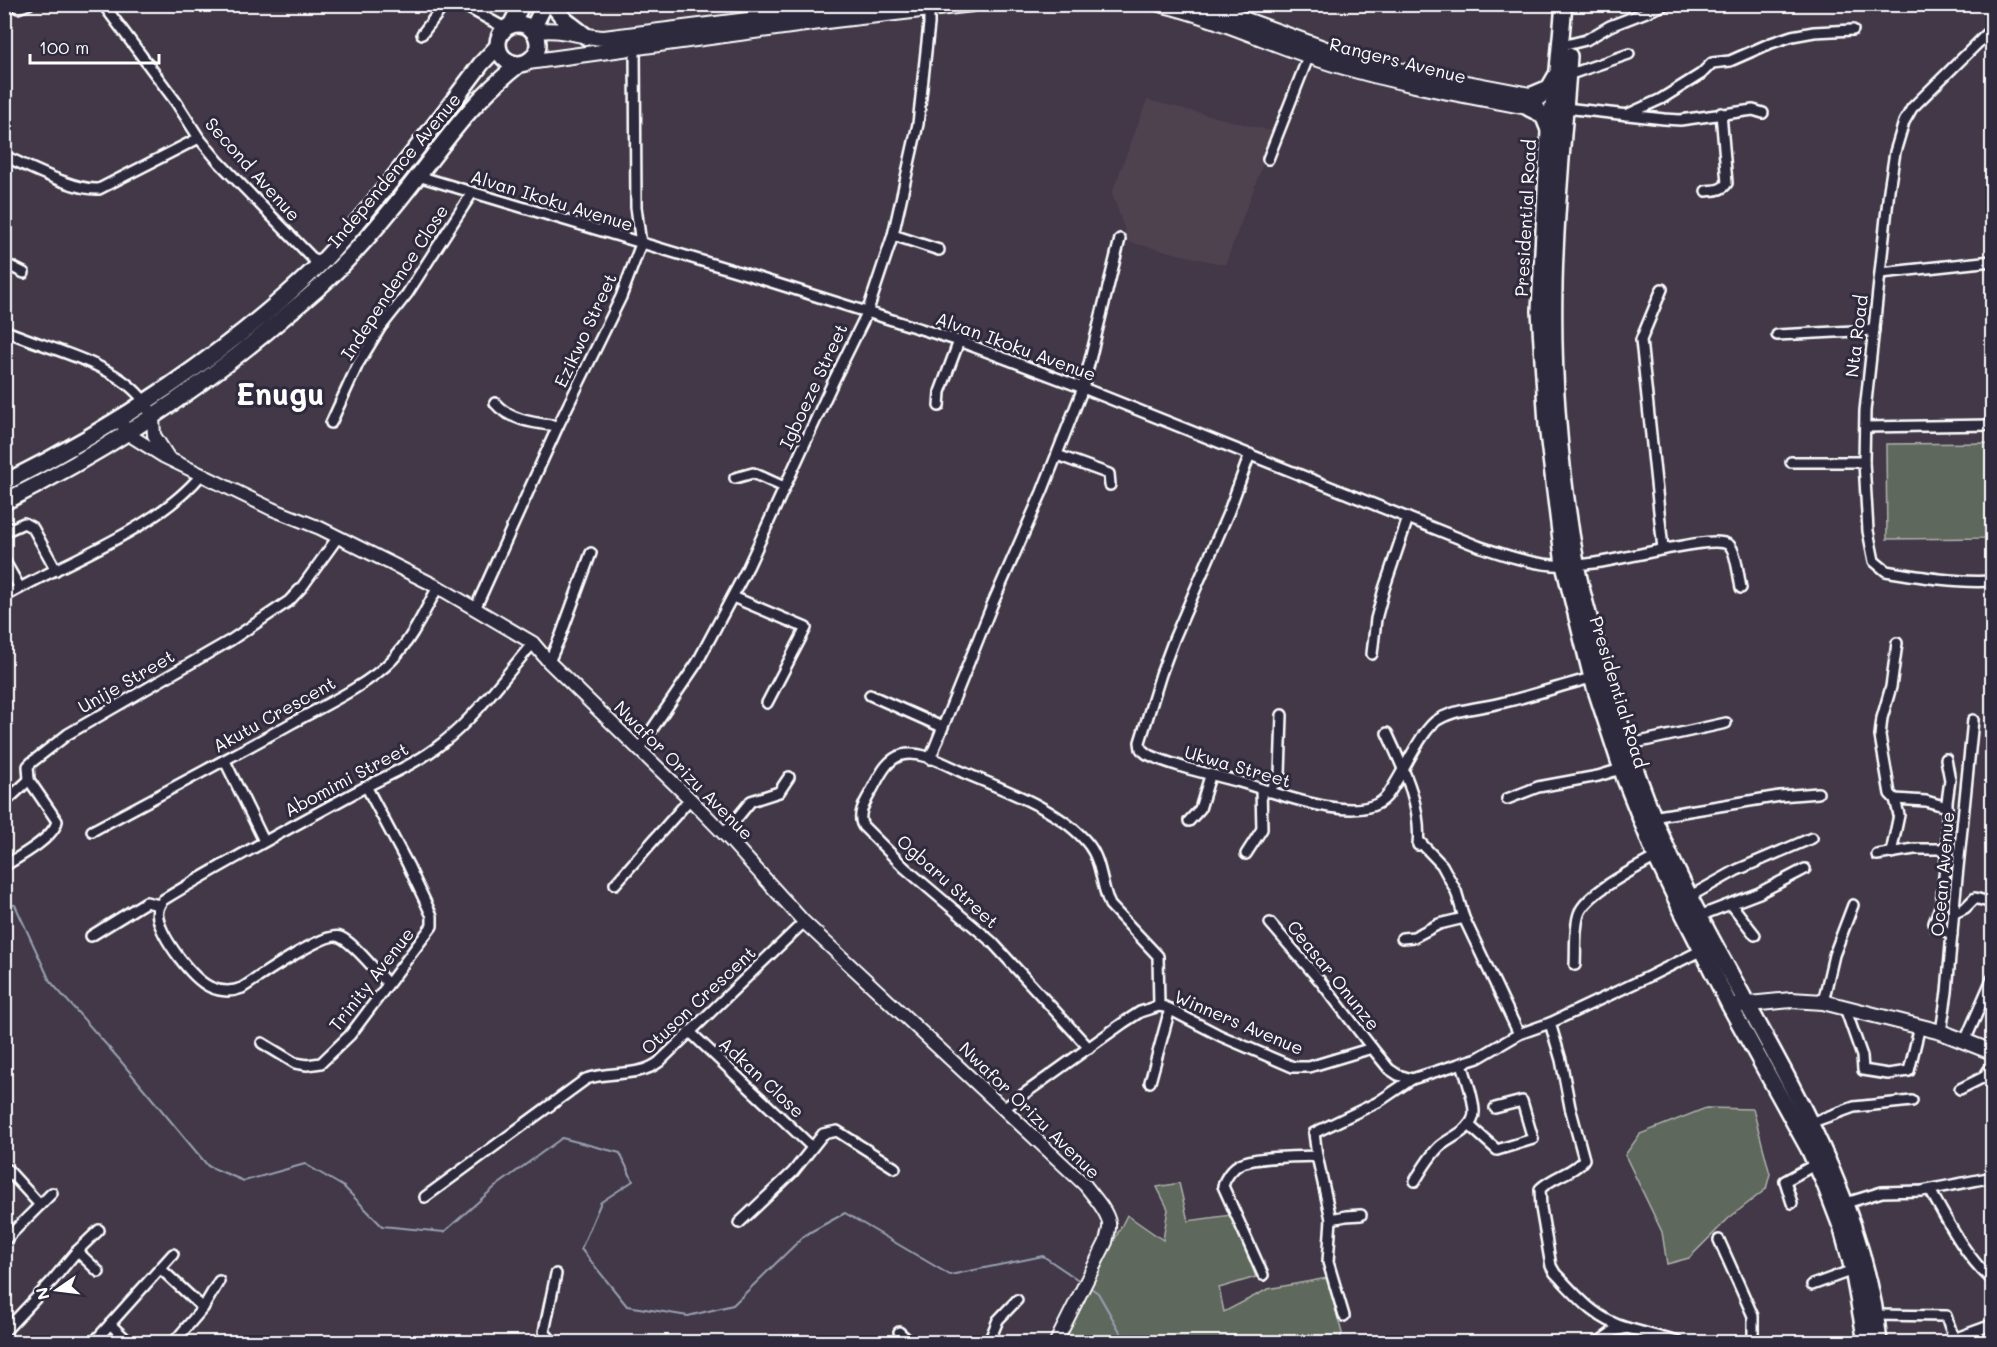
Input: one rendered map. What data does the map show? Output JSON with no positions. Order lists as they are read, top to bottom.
{
  "streets": {
    "main road": ["Rangers Avenue", "Independence Avenue", "Presidential Road"],
    "street": [
      "Second Avenue",
      "Alvan Ikoku Avenue",
      "Independence Close",
      "Ezikwo Street",
      "Nta Road",
      "Igboeze Street",
      "Unije Street",
      "Akutu Crescent",
      "Ukwa Street",
      "Nwafor Orizu Avenue",
      "Abomimi Street",
      "Ocean Avenue",
      "Ogbaru Street",
      "Ceasar Onunze",
      "Trinity Avenue",
      "Otuson Crescent",
      "Winners Avenue",
      "Adkan Close"
    ]
  },
  "crossings": [
    ["Second Avenue", "Independence Avenue"],
    ["Independence Avenue", "Alvan Ikoku Avenue"],
    ["Independence Avenue", "Nwafor Orizu Avenue"],
    ["Alvan Ikoku Avenue", "Presidential Road"],
    ["Alvan Ikoku Avenue", "Independence Close"],
    ["Alvan Ikoku Avenue", "Ezikwo Street"],
    ["Alvan Ikoku Avenue", "Igboeze Street"],
    ["Alvan Ikoku Avenue", "Ukwa Street"],
    ["Presidential Road", "Ukwa Street"],
    ["Ezikwo Street", "Nwafor Orizu Avenue"],
    ["Igboeze Street", "Nwafor Orizu Avenue"],
    ["Unije Street", "Nwafor Orizu Avenue"],
    ["Akutu Crescent", "Nwafor Orizu Avenue"],
    ["Nwafor Orizu Avenue", "Abomimi Street"],
    ["Nwafor Orizu Avenue", "Otuson Crescent"],
    ["Nwafor Orizu Avenue", "Winners Avenue"],
    ["Abomimi Street", "Trinity Avenue"],
    ["Ogbaru Street", "Winners Avenue"],
    ["Ceasar Onunze", "Winners Avenue"],
    ["Otuson Crescent", "Adkan Close"]
  ],
  "districts": ["Enugu"],
  "scale_bar": "100 m",
  "north": "left"
}
